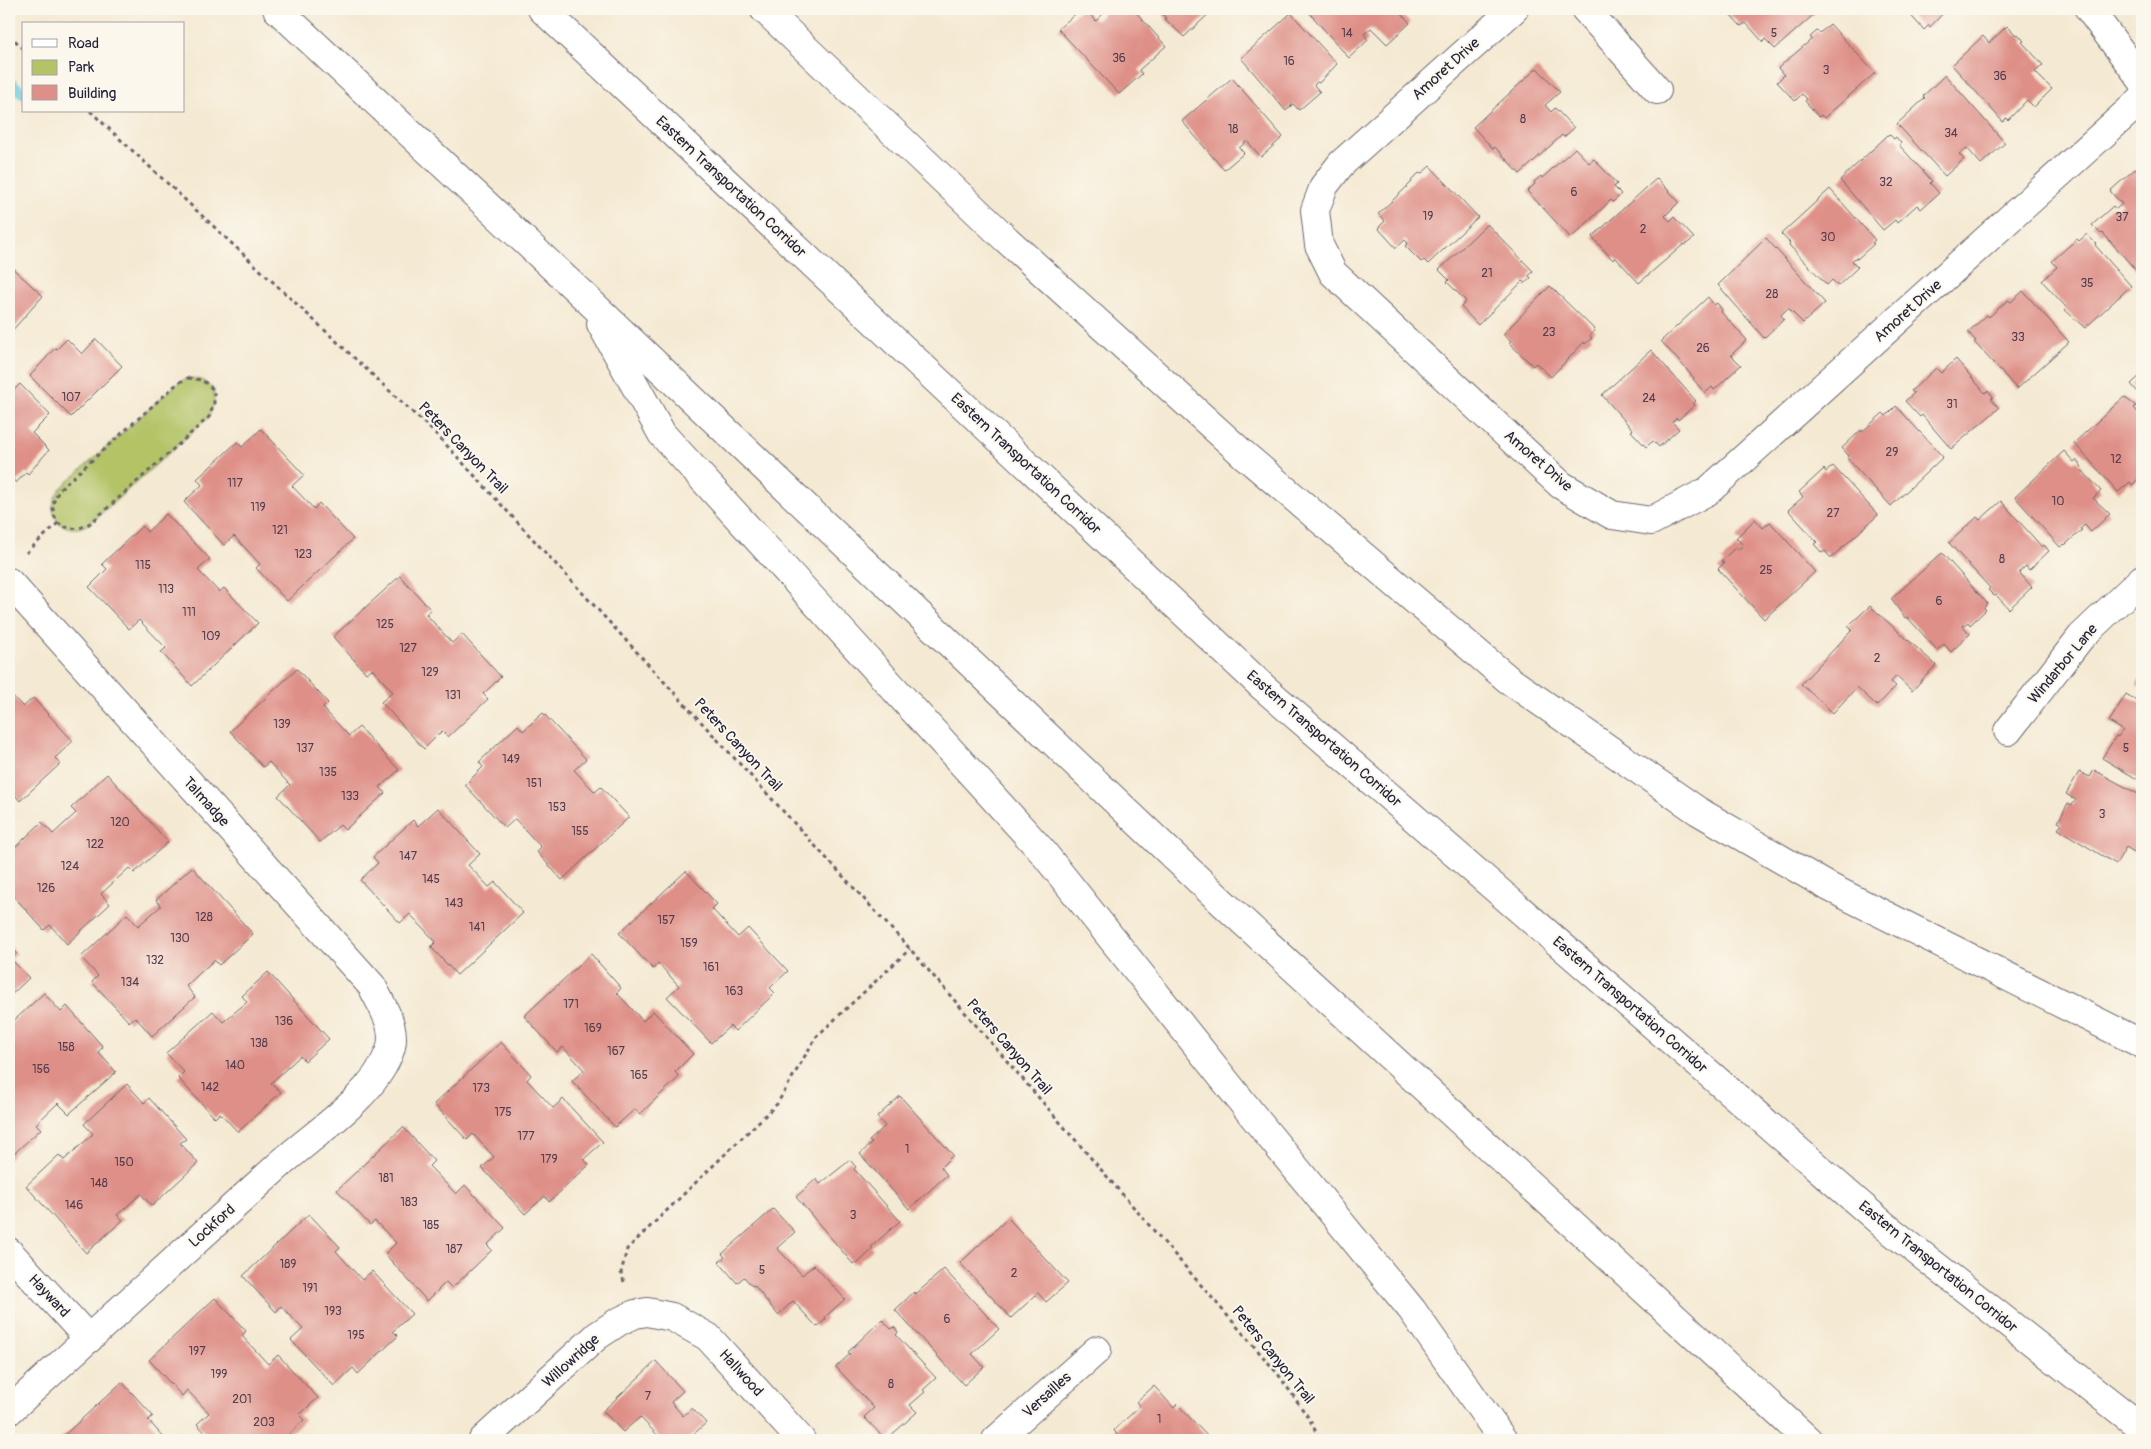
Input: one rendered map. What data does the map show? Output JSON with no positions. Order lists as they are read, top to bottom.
{
  "streets": {
    "main road": [
      "Amoret Drive",
      "Eastern Transportation Corridor",
      "Windarbor Lane",
      "Talmadge",
      "Lockford",
      "Hayward",
      "Willowridge",
      "Hallwood",
      "Versailles"
    ],
    "path": ["Peters Canyon Trail"]
  },
  "crossings": [
    ["Talmadge", "Lockford"],
    ["Lockford", "Hayward"],
    ["Willowridge", "Hallwood"]
  ],
  "house_numbers": [
    "14",
    "5",
    "36",
    "16",
    "3",
    "36",
    "8",
    "18",
    "34",
    "32",
    "6",
    "19",
    "37",
    "2",
    "30",
    "21",
    "35",
    "28",
    "23",
    "33",
    "26",
    "107",
    "24",
    "31",
    "29",
    "12",
    "117",
    "10",
    "119",
    "27",
    "121",
    "123",
    "8",
    "115",
    "25",
    "113",
    "6",
    "111",
    "125",
    "109",
    "127",
    "2",
    "129",
    "131",
    "139",
    "137",
    "5",
    "149",
    "135",
    "151",
    "133",
    "153",
    "3",
    "120",
    "155",
    "122",
    "147",
    "124",
    "145",
    "126",
    "143",
    "128",
    "157",
    "141",
    "130",
    "159",
    "132",
    "161",
    "134",
    "163",
    "171",
    "136",
    "169",
    "138",
    "158",
    "167",
    "140",
    "156",
    "165",
    "142",
    "173",
    "175",
    "177",
    "1",
    "179",
    "150",
    "181",
    "148",
    "183",
    "146",
    "3",
    "185",
    "187",
    "189",
    "5",
    "2",
    "191",
    "193",
    "6",
    "195",
    "197",
    "199",
    "8",
    "7",
    "201",
    "1",
    "203"
  ],
  "legend": ["Road", "Park", "Building"]
}
